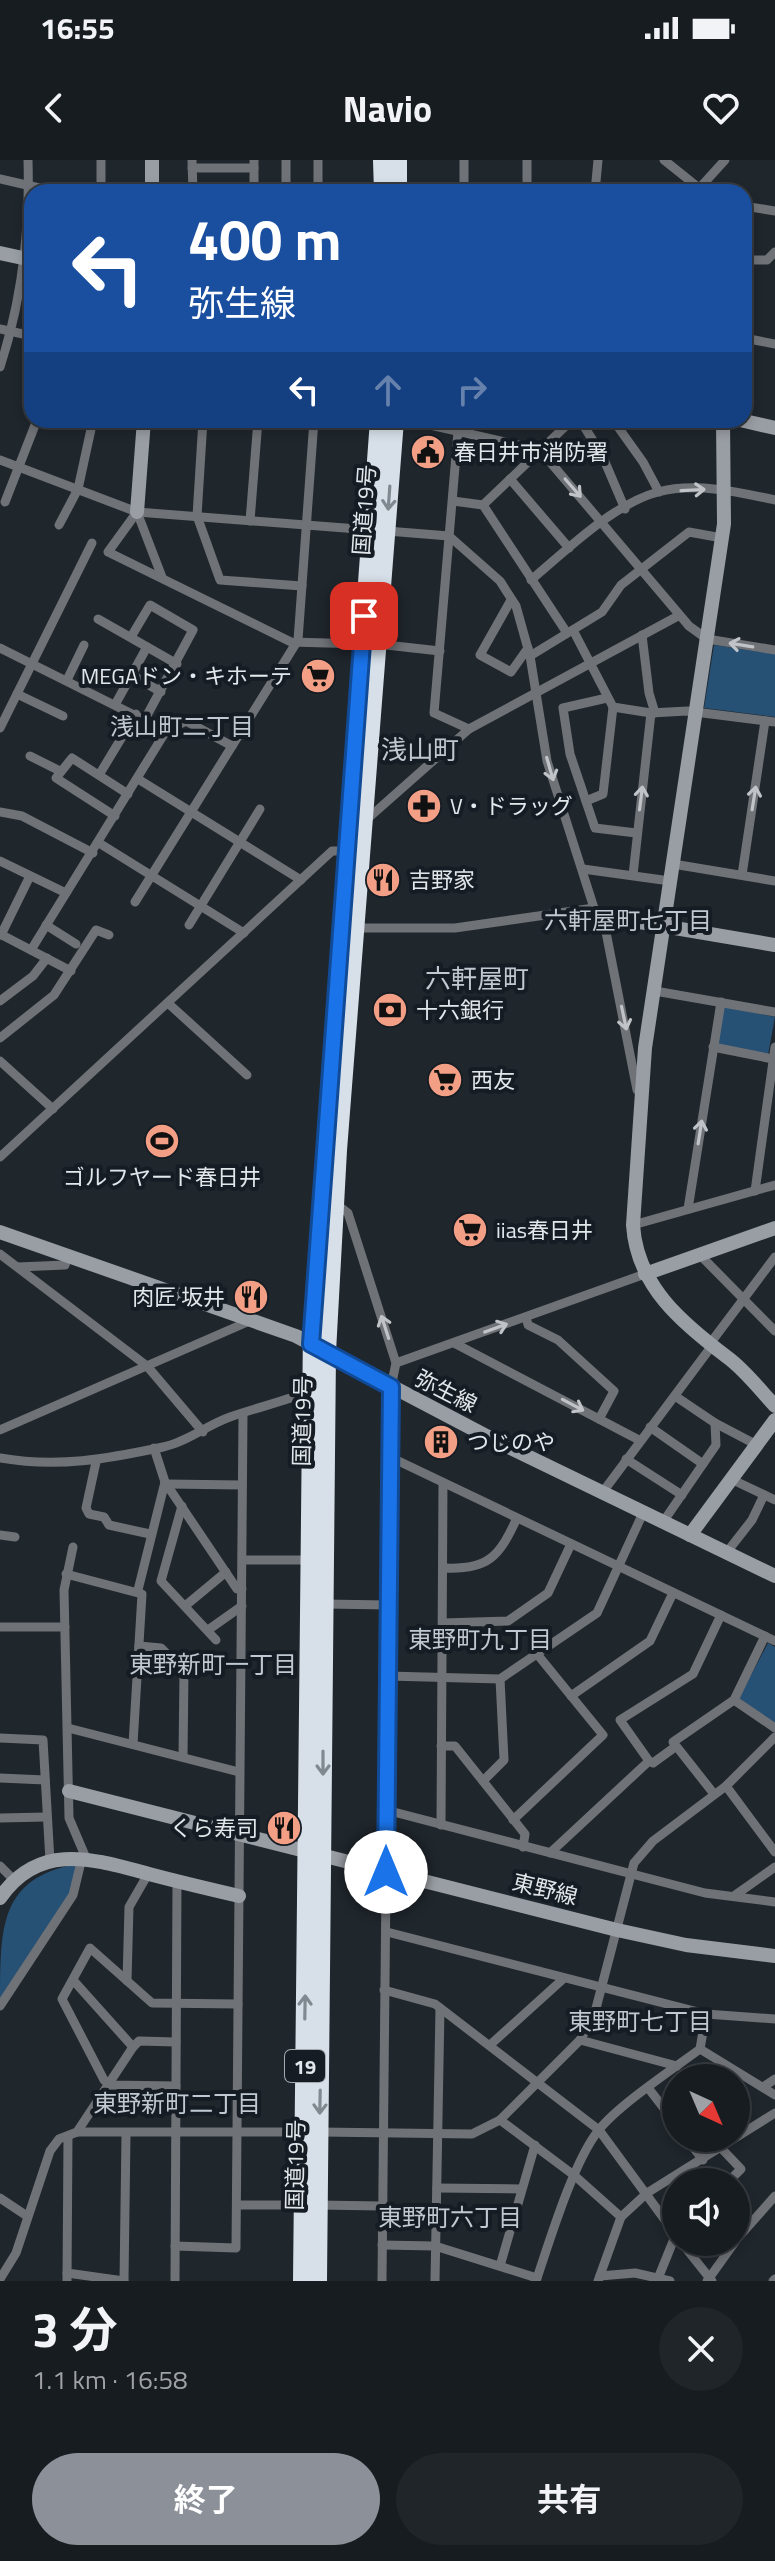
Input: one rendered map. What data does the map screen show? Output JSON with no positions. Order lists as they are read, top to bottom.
{
  "streets": {
    "highway": ["国道19号", "19"],
    "street": ["弥生線", "東野線"]
  },
  "crossings": [
    ["国道19号", "弥生線"],
    ["国道19号", "東野線"]
  ],
  "districts": [
    "浅山町二丁目",
    "浅山町",
    "六軒屋町七丁目",
    "六軒屋町",
    "東野町九丁目",
    "東野新町一丁目",
    "東野町七丁目",
    "東野新町二丁目",
    "東野町六丁目"
  ],
  "places": {
    "public building": ["春日井市消防署"],
    "supermarket": ["MEGAドン・キホーテ", "西友", "iias春日井"],
    "pharmacy": ["V・ドラッグ"],
    "restaurant": ["吉野家", "肉匠 坂井", "くら寿司"],
    "bank": ["十六銀行"],
    "sports": ["ゴルフヤード春日井"],
    "building": ["つじのや"]
  },
  "north": "bottom right",
  "page": {
    "status": "16:55",
    "header": "Navio",
    "turn": ["400 m", "弥生線"],
    "heading": ["3 分", "1.1 km · 16:58"],
    "buttons": ["終了", "共有"]
  }
}
